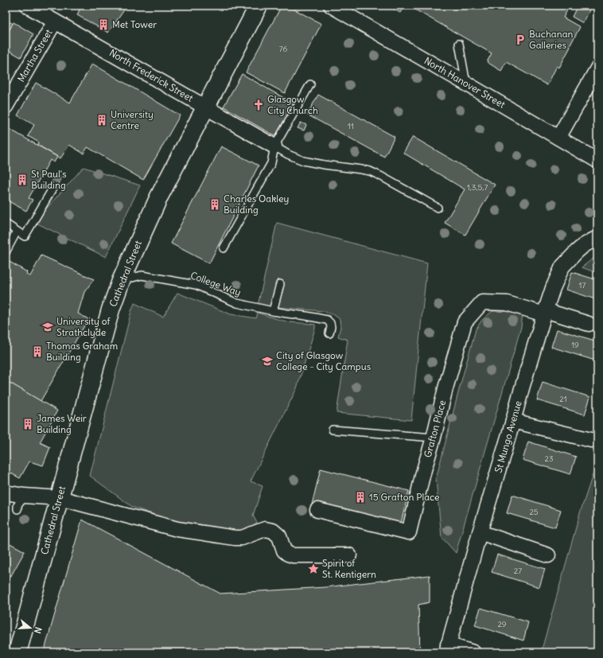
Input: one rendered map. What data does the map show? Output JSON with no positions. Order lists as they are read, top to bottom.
{
  "streets": {
    "street": [
      "Martha Street",
      "North Frederick Street",
      "North Hanover Street",
      "Cathedral Street",
      "Grafton Place",
      "St Mungo Avenue"
    ],
    "lane": ["College Way"]
  },
  "crossings": [
    ["Martha Street", "North Frederick Street"],
    ["North Frederick Street", "Cathedral Street"],
    ["Cathedral Street", "College Way"],
    ["Grafton Place", "St Mungo Avenue"]
  ],
  "places": {
    "building": [
      "Met Tower",
      "University Centre",
      "St Paul's Building",
      "Charles Oakley Building",
      "Thomas Graham Building",
      "James Weir Building",
      "15 Grafton Place"
    ],
    "parking": ["Buchanan Galleries"],
    "church": ["Glasgow City Church"],
    "school or university": ["University of Strathclyde", "City of Glasgow College - City Campus"],
    "place": ["Spirit of St. Kentigern"]
  },
  "house_numbers": [
    "76",
    "11",
    "1,3,5,7",
    "17",
    "19",
    "21",
    "23",
    "25",
    "27",
    "29"
  ],
  "north": "right"
}
